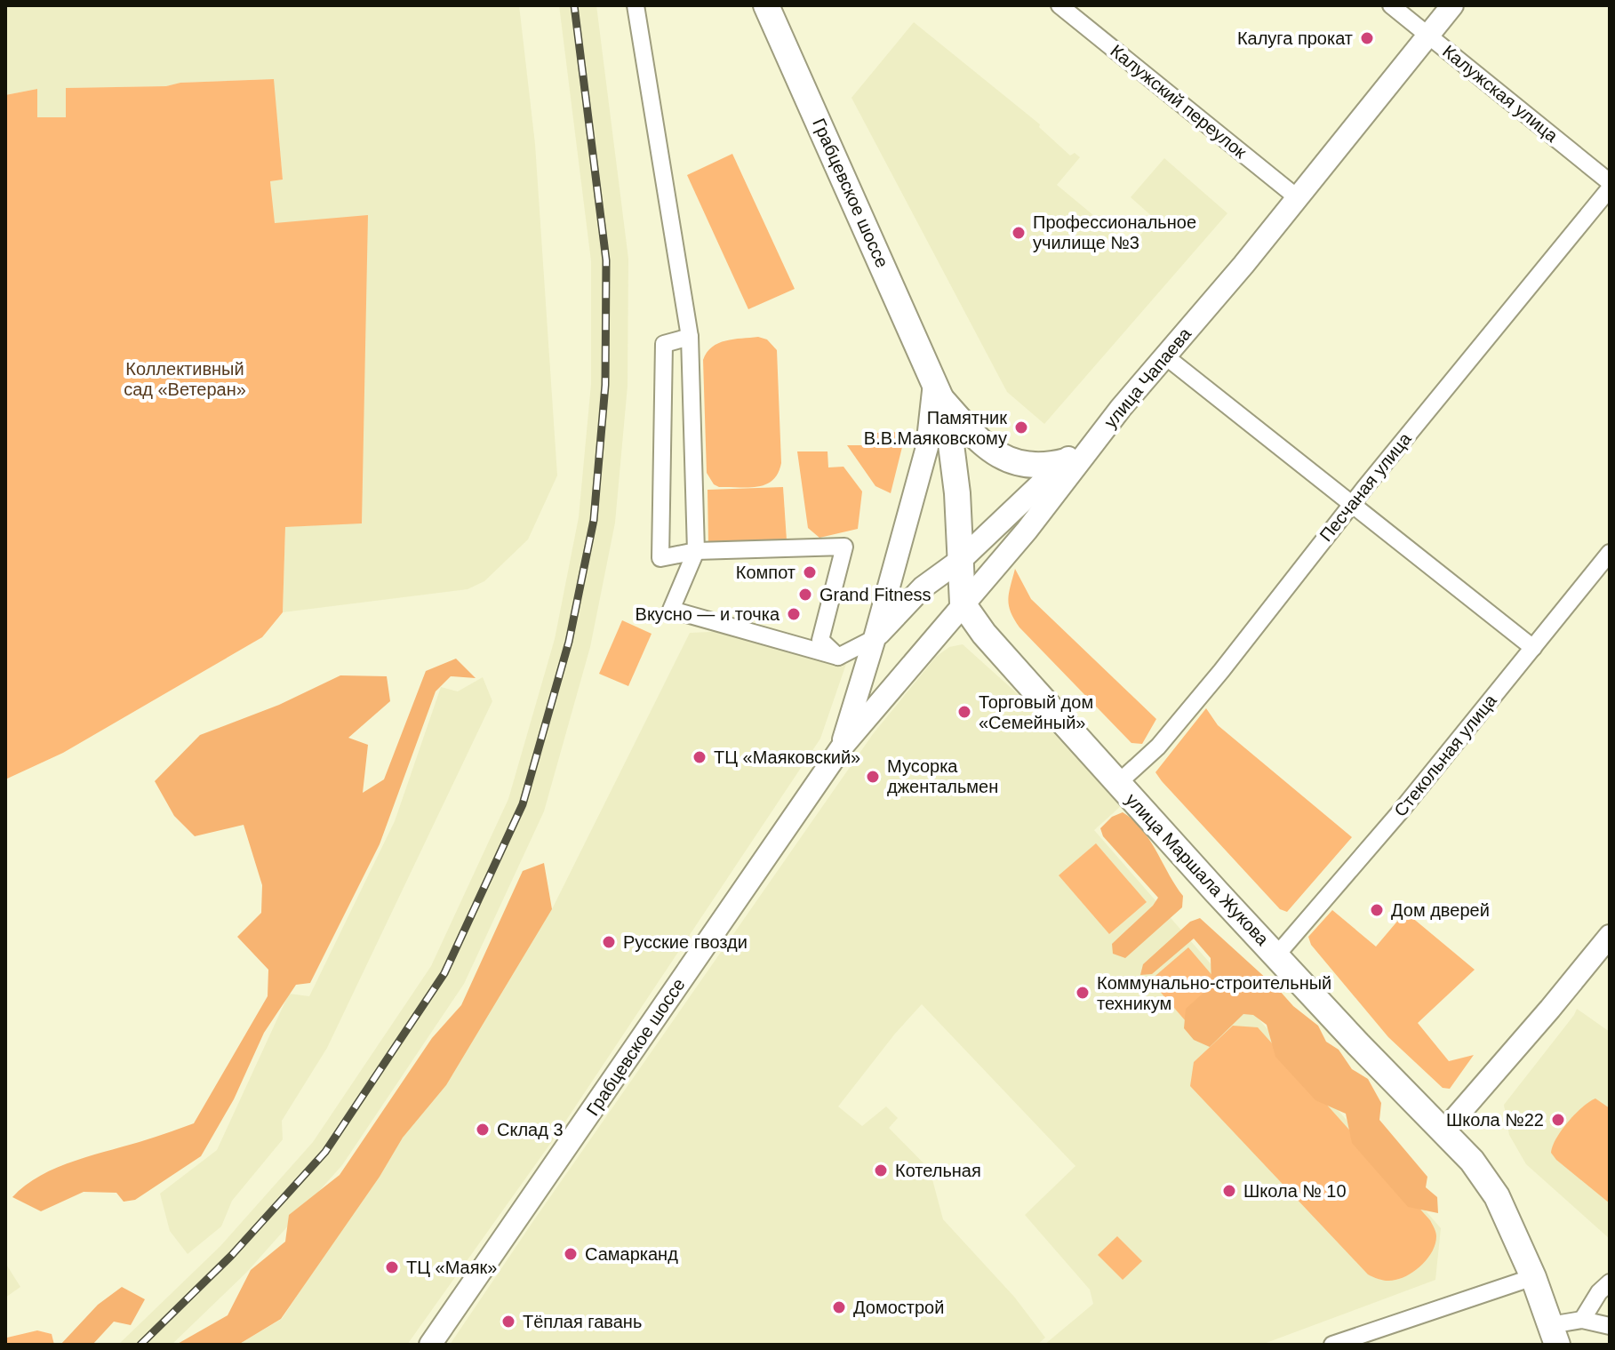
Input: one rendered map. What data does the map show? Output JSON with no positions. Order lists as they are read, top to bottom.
{
  "streets": {
    "main road": ["Грабцевское шоссе", "улица Чапаева", "улица Маршала Жукова"],
    "street": [
      "Калужская улица",
      "Калужский переулок",
      "Песчаная улица",
      "Стекольная улица"
    ]
  },
  "crossings": [
    ["Калужская улица", "улица Чапаева"],
    ["Калужский переулок", "улица Чапаева"],
    ["Грабцевское шоссе", "улица Чапаева"],
    ["улица Чапаева", "улица Маршала Жукова"],
    ["Песчаная улица", "улица Маршала Жукова"],
    ["Стекольная улица", "улица Маршала Жукова"]
  ],
  "parks": ["Коллективный сад «Ветеран»"],
  "places": [
    "Калуга прокат",
    "Профессиональное училище №3",
    "Памятник В.В.Маяковскому",
    "Компот",
    "Grand Fitness",
    "Вкусно — и точка",
    "Торговый дом «Семейный»",
    "ТЦ «Маяковский»",
    "Мусорка джентальмен",
    "Дом дверей",
    "Русские гвозди",
    "Коммунально-строительный техникум",
    "Школа №22",
    "Склад 3",
    "Котельная",
    "Школа № 10",
    "Самарканд",
    "ТЦ «Маяк»",
    "Домострой",
    "Тёплая гавань"
  ]
}
